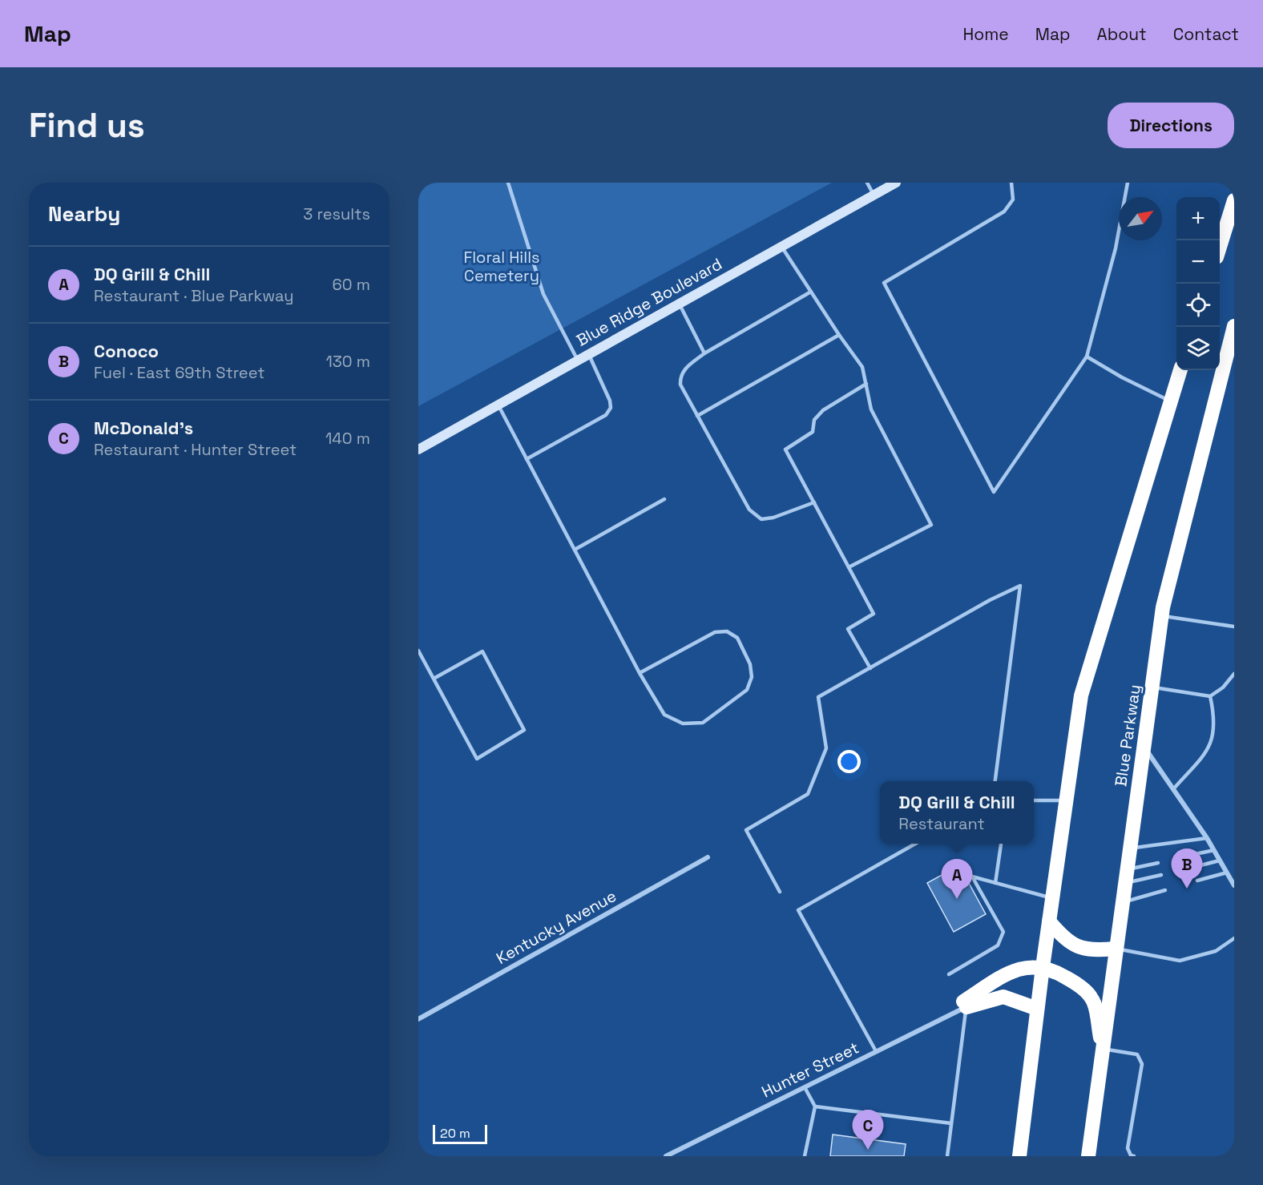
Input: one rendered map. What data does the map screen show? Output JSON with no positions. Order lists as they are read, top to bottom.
{
  "streets": {
    "highway": ["Blue Parkway"],
    "main road": ["Blue Ridge Boulevard"],
    "street": ["Kentucky Avenue", "Hunter Street"]
  },
  "parks": ["Floral Hills Cemetery"],
  "scale_bar": "20 m",
  "north": "top right",
  "page": {
    "header": "Map",
    "nav": [
      "Home",
      "Map",
      "About",
      "Contact"
    ],
    "buttons": "Directions",
    "title": "Find us",
    "heading": ["Nearby", "3 results"],
    "map_buttons": ["+", "−"],
    "list": [
      {
        "mark": "A",
        "name": "DQ Grill & Chill",
        "note": "Restaurant · Blue Parkway",
        "value": "60 m"
      },
      {
        "mark": "B",
        "name": "Conoco",
        "note": "Fuel · East 69th Street",
        "value": "130 m"
      },
      {
        "mark": "C",
        "name": "McDonald's",
        "note": "Restaurant · Hunter Street",
        "value": "140 m"
      }
    ],
    "popup": ["DQ Grill & Chill", "Restaurant"],
    "pins": ["B", "A", "C"],
    "scale": "20 m"
  }
}
